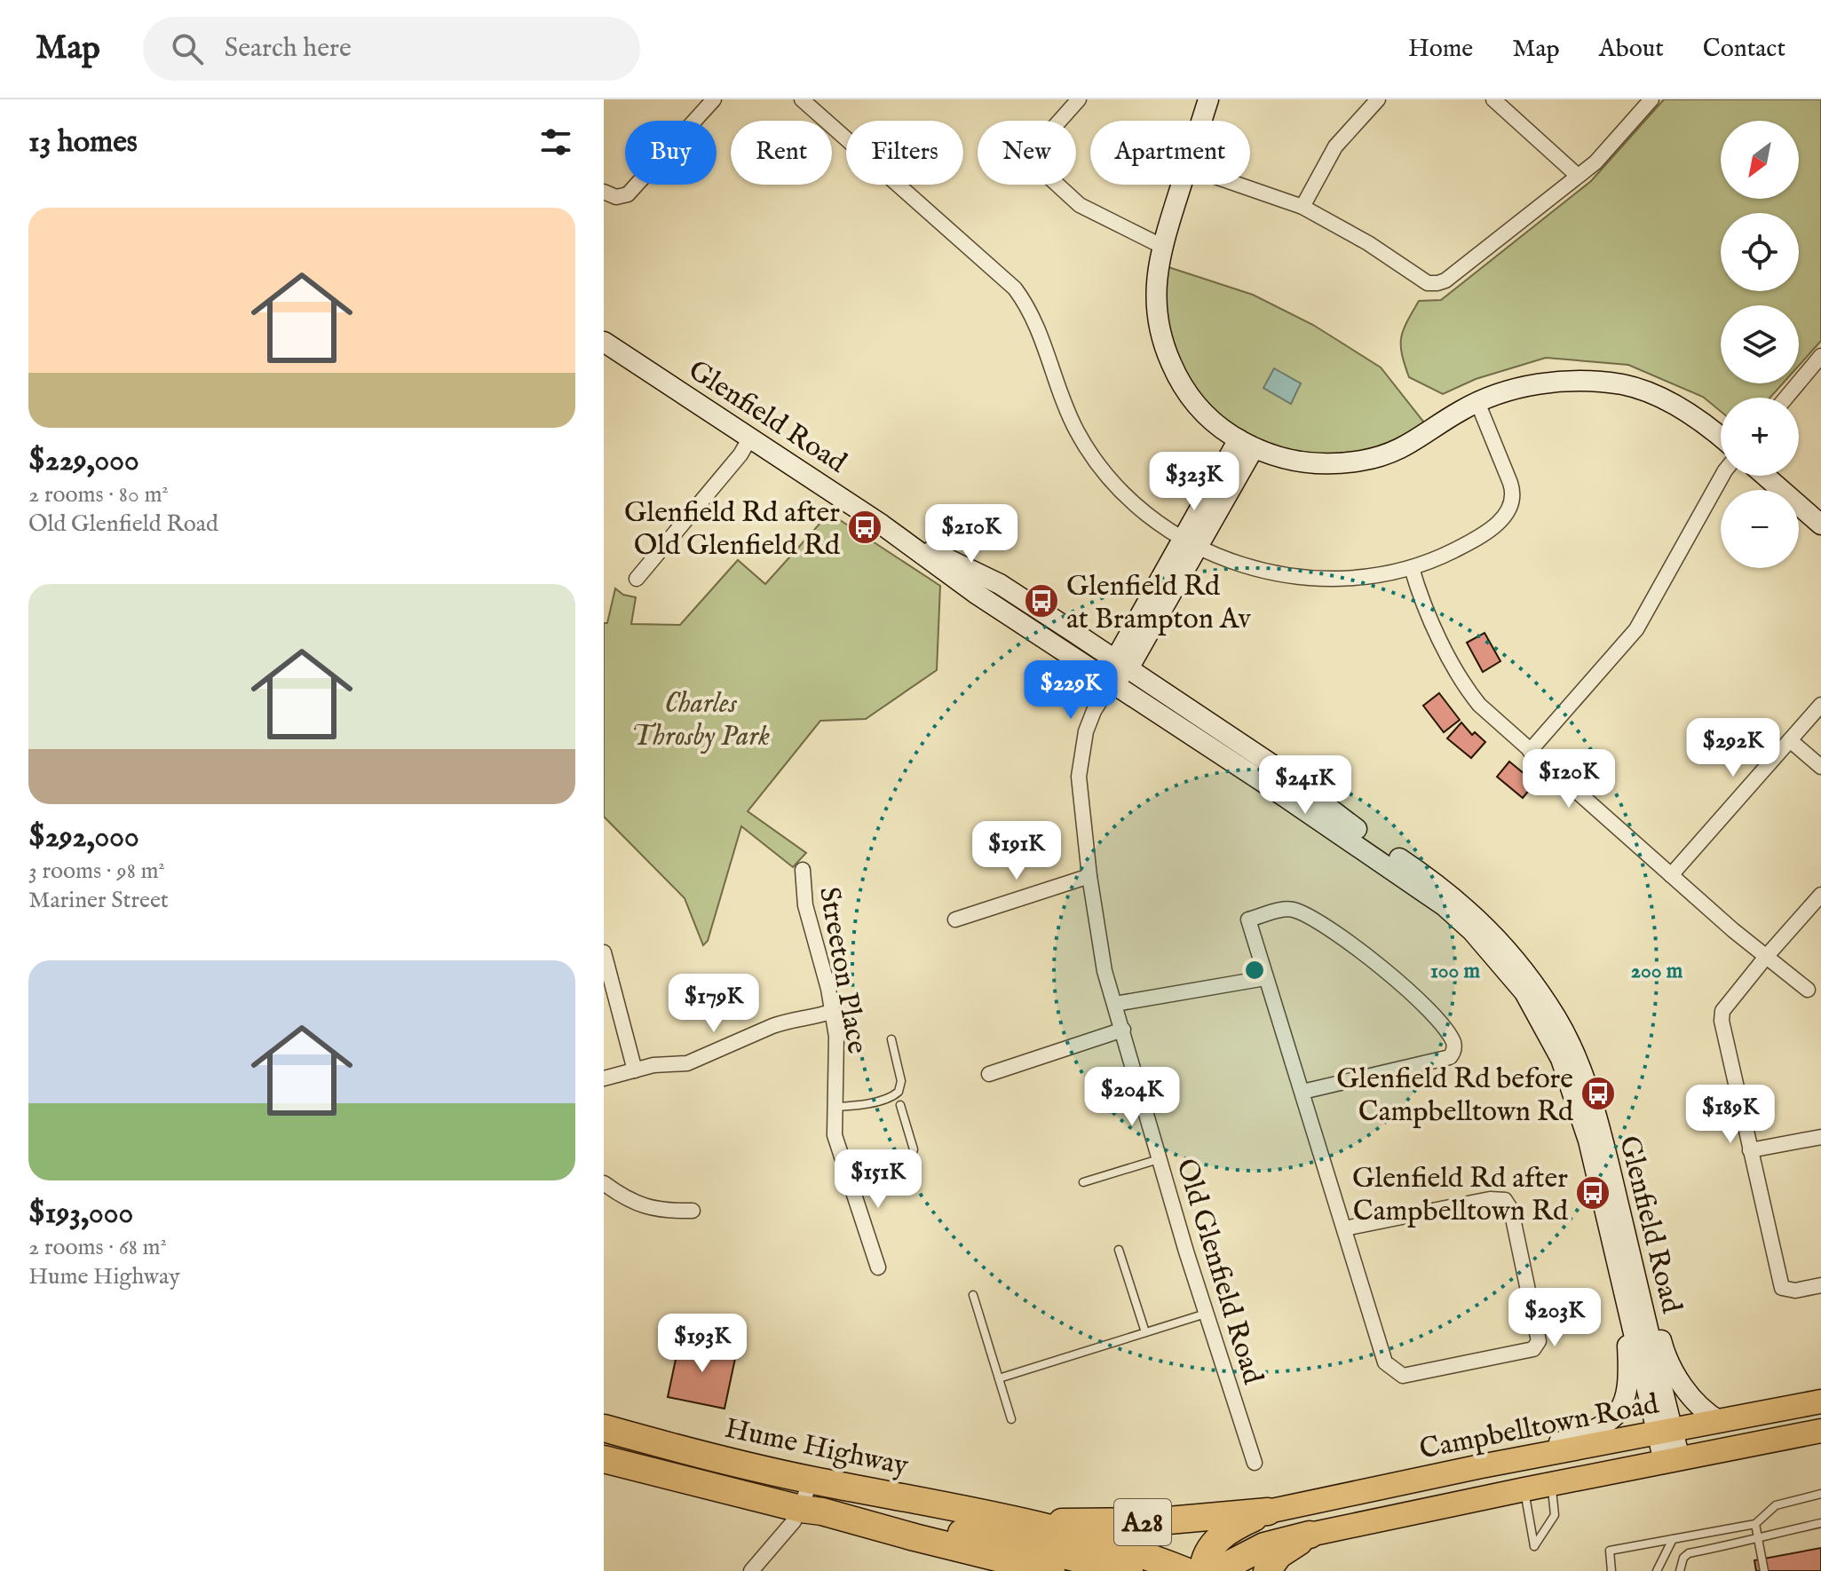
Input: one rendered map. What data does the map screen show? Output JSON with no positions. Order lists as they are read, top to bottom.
{
  "streets": {
    "highway": ["Hume Highway", "A28"],
    "main road": ["Glenfield Road", "Campbelltown Road"],
    "street": ["Streeton Place", "Old Glenfield Road"]
  },
  "crossings": [
    ["Glenfield Road", "Old Glenfield Road"],
    ["Glenfield Road", "Campbelltown Road"],
    ["Campbelltown Road", "A28"],
    ["Hume Highway", "A28"]
  ],
  "parks": ["Charles Throsby Park"],
  "places": {
    "bus stop": [
      "Glenfield Rd after Old Glenfield Rd",
      "Glenfield Rd at Brampton Av",
      "Glenfield Rd before Campbelltown Rd",
      "Glenfield Rd after Campbelltown Rd"
    ]
  },
  "north": "bottom left",
  "page": {
    "header": "Map",
    "search": "Search here",
    "nav": [
      "Home",
      "Map",
      "About",
      "Contact"
    ],
    "heading": "13 homes",
    "map_buttons": ["+", "−"],
    "chip": [
      "Buy",
      "Rent",
      "Filters",
      "New",
      "Apartment"
    ],
    "list": [
      {
        "name": "$229,000",
        "note": "2 rooms · 80 m² · Old Glenfield Road"
      },
      {
        "name": "$292,000",
        "note": "3 rooms · 98 m² · Mariner Street"
      },
      {
        "name": "$193,000",
        "note": "2 rooms · 68 m² · Hume Highway"
      }
    ],
    "price": [
      "$323K",
      "$210K",
      "$229K",
      "$292K",
      "$120K",
      "$241K",
      "$191K",
      "$179K",
      "$204K",
      "$189K",
      "$151K",
      "$203K",
      "$193K"
    ]
  },
  "rings": ["100 m", "200 m"]
}
